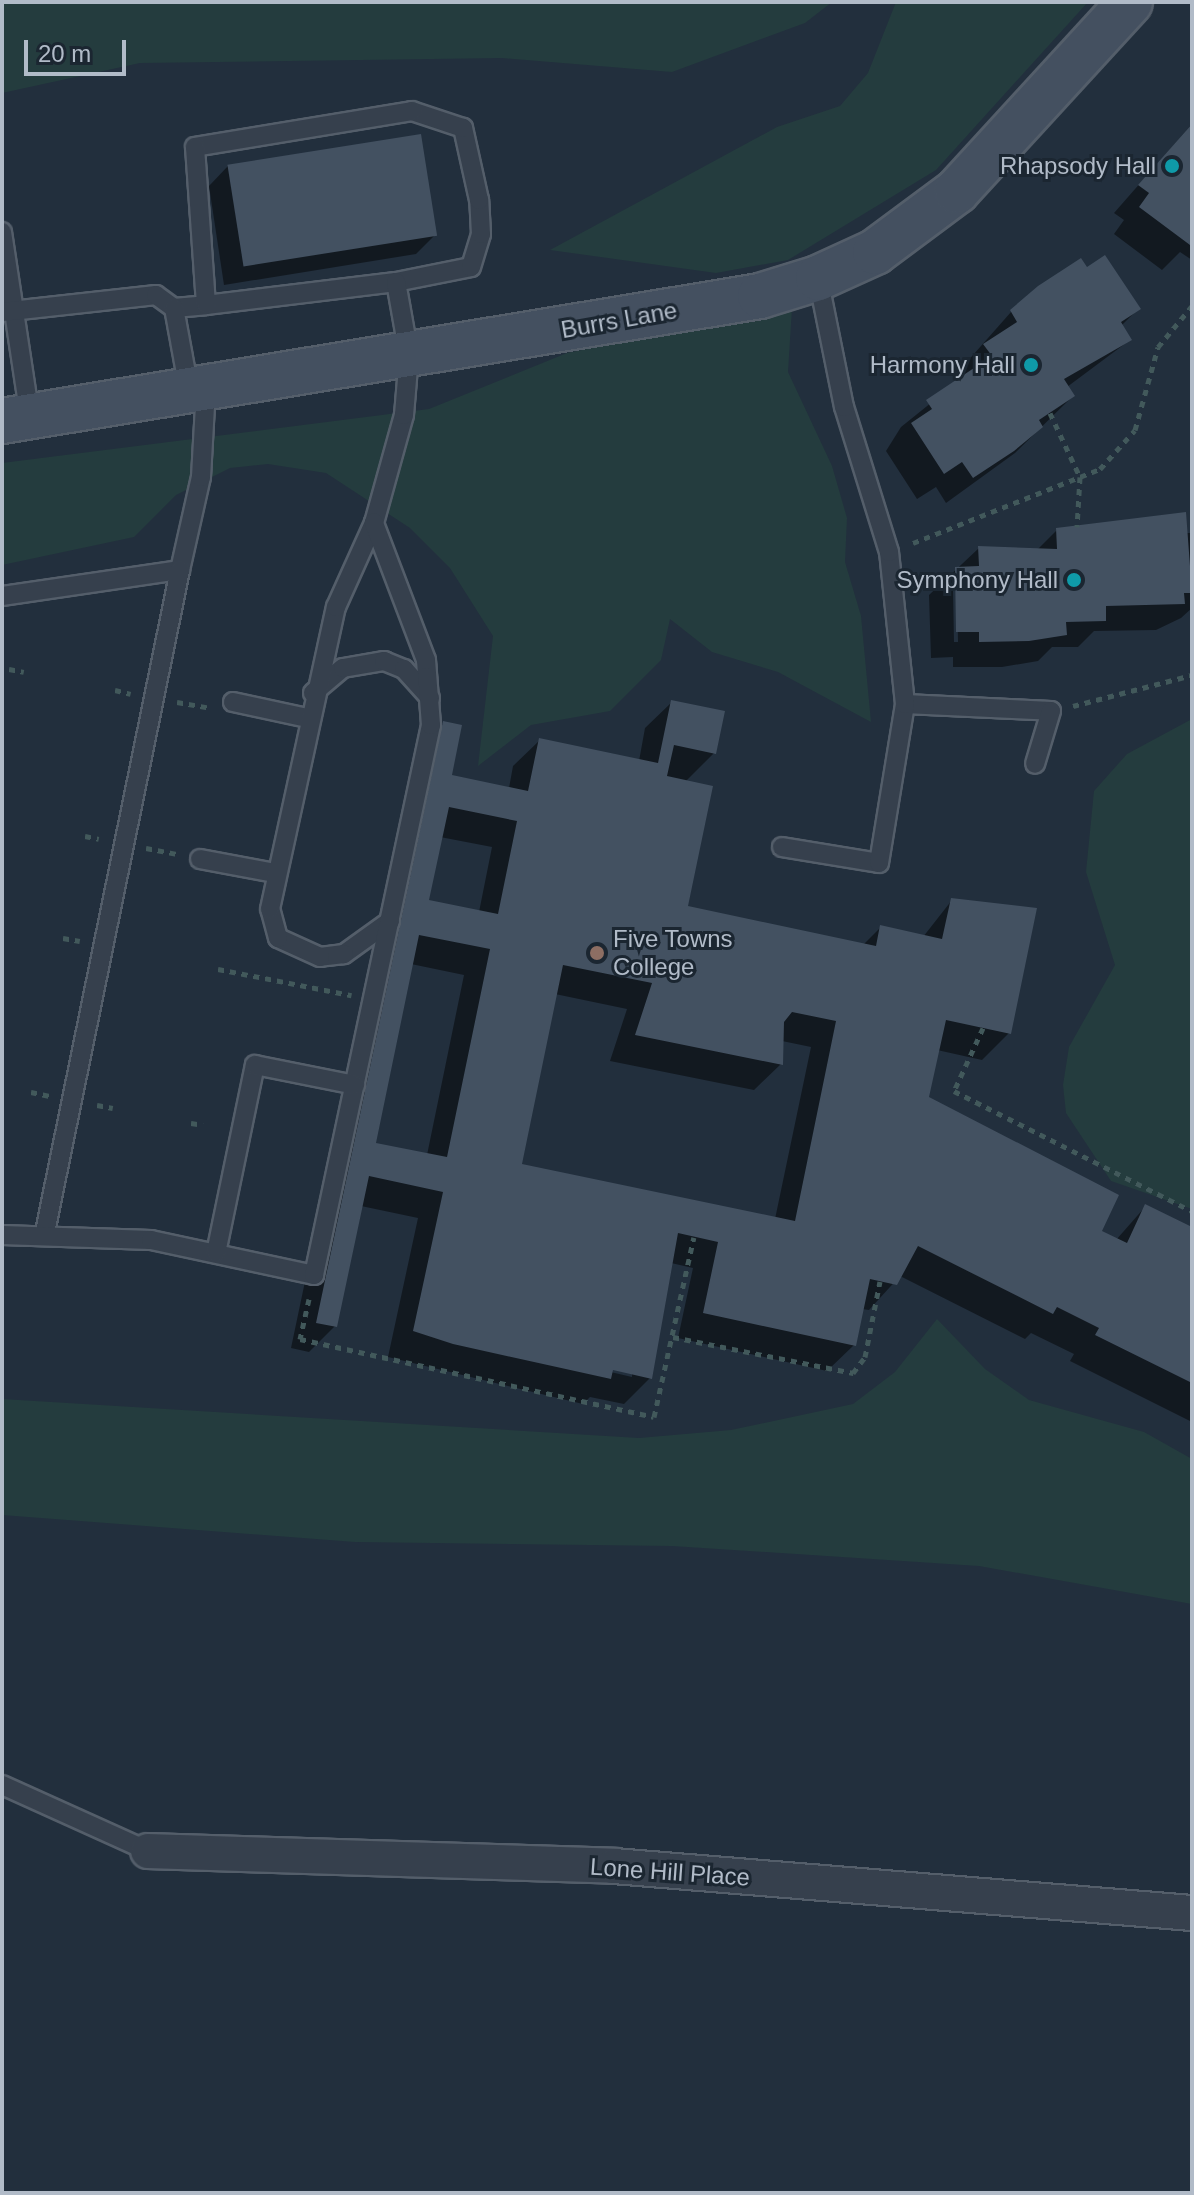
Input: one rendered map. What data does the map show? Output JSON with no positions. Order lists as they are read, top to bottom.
{
  "streets": {
    "street": ["Burrs Lane", "Lone Hill Place"]
  },
  "places": [
    "Rhapsody Hall",
    "Harmony Hall",
    "Symphony Hall",
    "Five Towns College"
  ],
  "scale_bar": "20 m"
}
